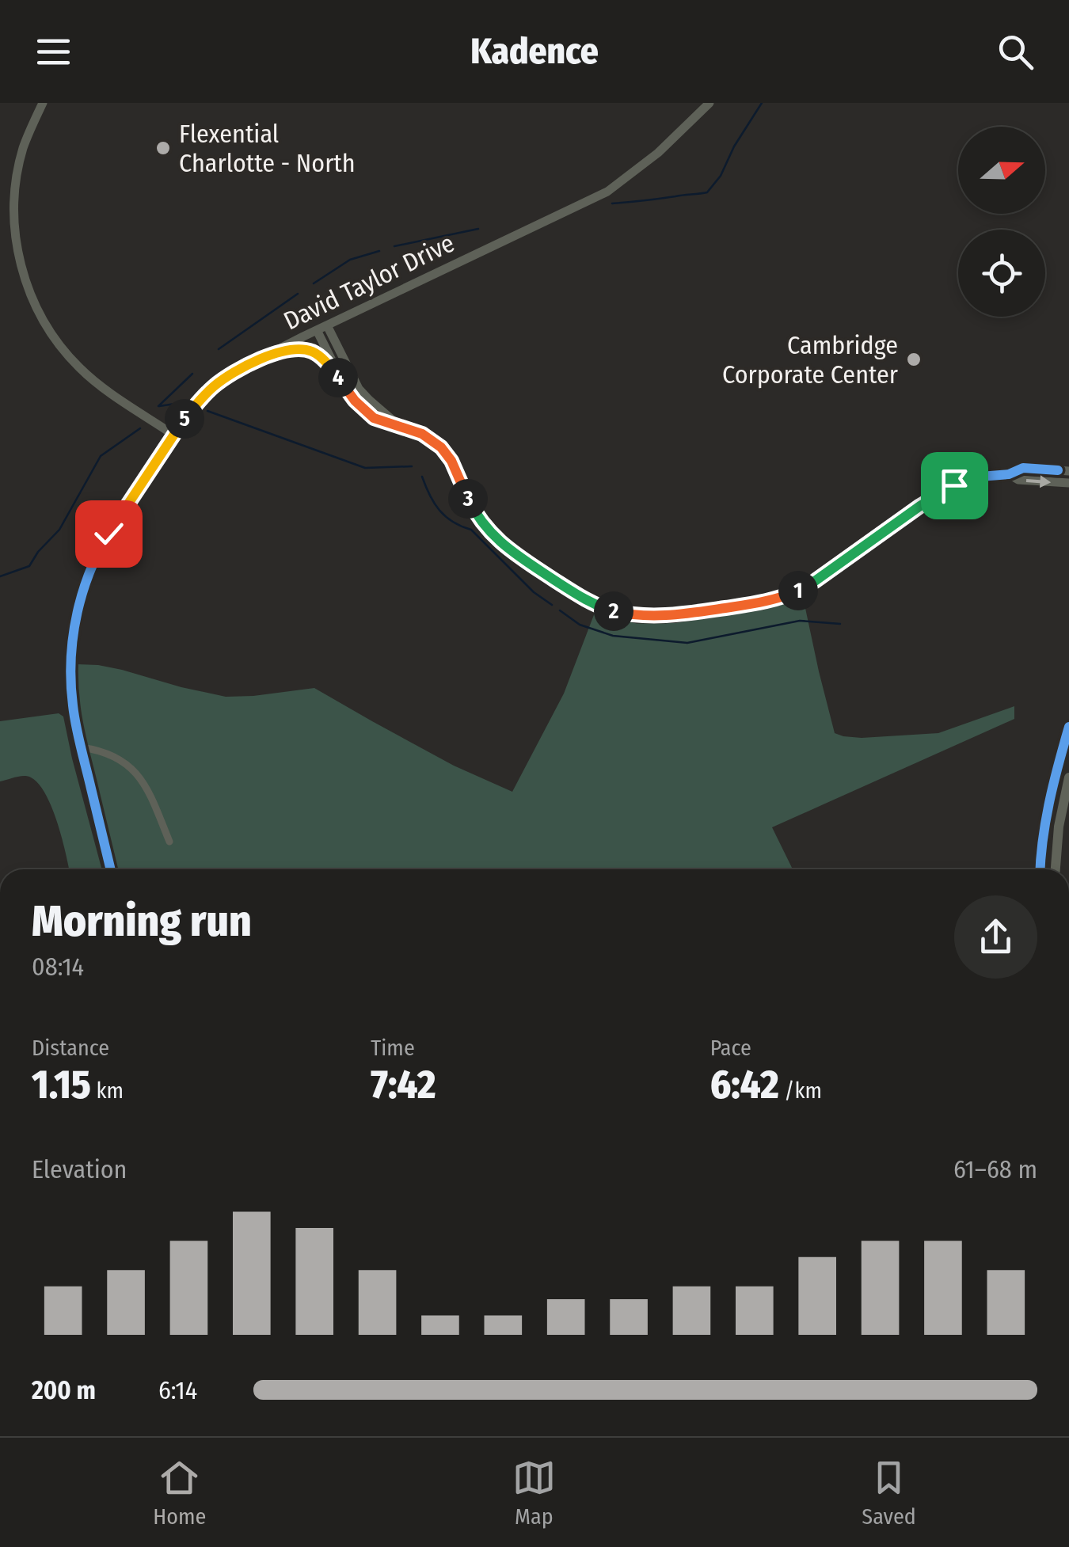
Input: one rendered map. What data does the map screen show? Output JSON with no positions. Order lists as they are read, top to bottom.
{
  "streets": {
    "street": ["David Taylor Drive"]
  },
  "places": ["Flexential Charlotte - North", "Cambridge Corporate Center"],
  "north": "right",
  "page": {
    "header": "Kadence",
    "pins": [
      "4",
      "5",
      "3",
      "1",
      "2"
    ],
    "heading": ["Morning run", "08:14"],
    "stats": [
      ["Distance", "1.15 km"],
      ["Time", "7:42"],
      ["Pace", "6:42 /km"]
    ],
    "chart": ["Elevation", "61–68 m"],
    "list": [
      {
        "name": "200 m",
        "note": "6:14"
      }
    ],
    "tabs": ["Home", "Map", "Saved"]
  }
}
